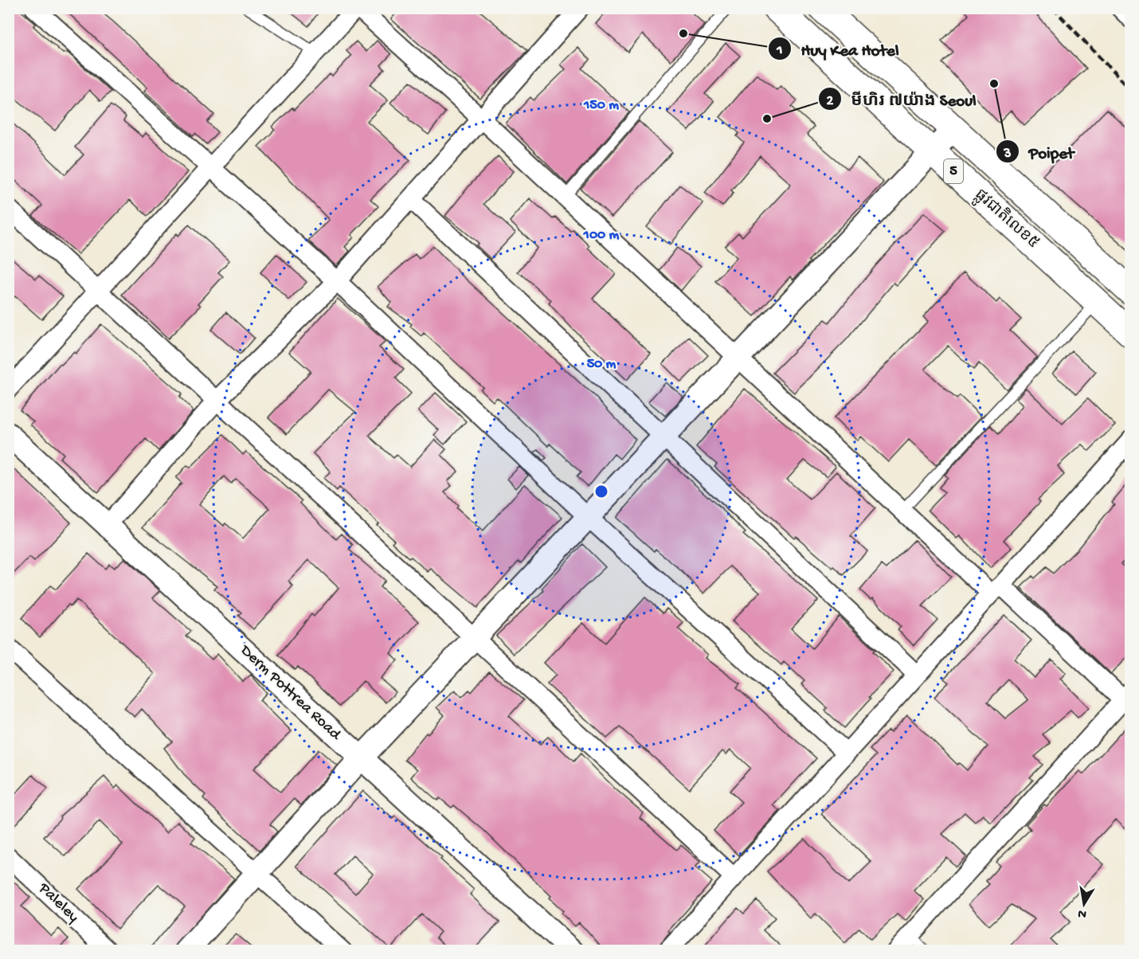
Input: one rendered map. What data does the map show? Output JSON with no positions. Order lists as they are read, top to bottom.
{
  "streets": {
    "highway": ["5", "ផ្លូវជាតិលេខ៥"],
    "street": ["Derm Pottrea Road", "Paleley"]
  },
  "places": ["Huy Kea Hotel", "Poipet", "មីហិរ ៧យ៉ាង Seoul"],
  "north": "bottom",
  "rings": ["150 m", "100 m", "50 m"]
}
